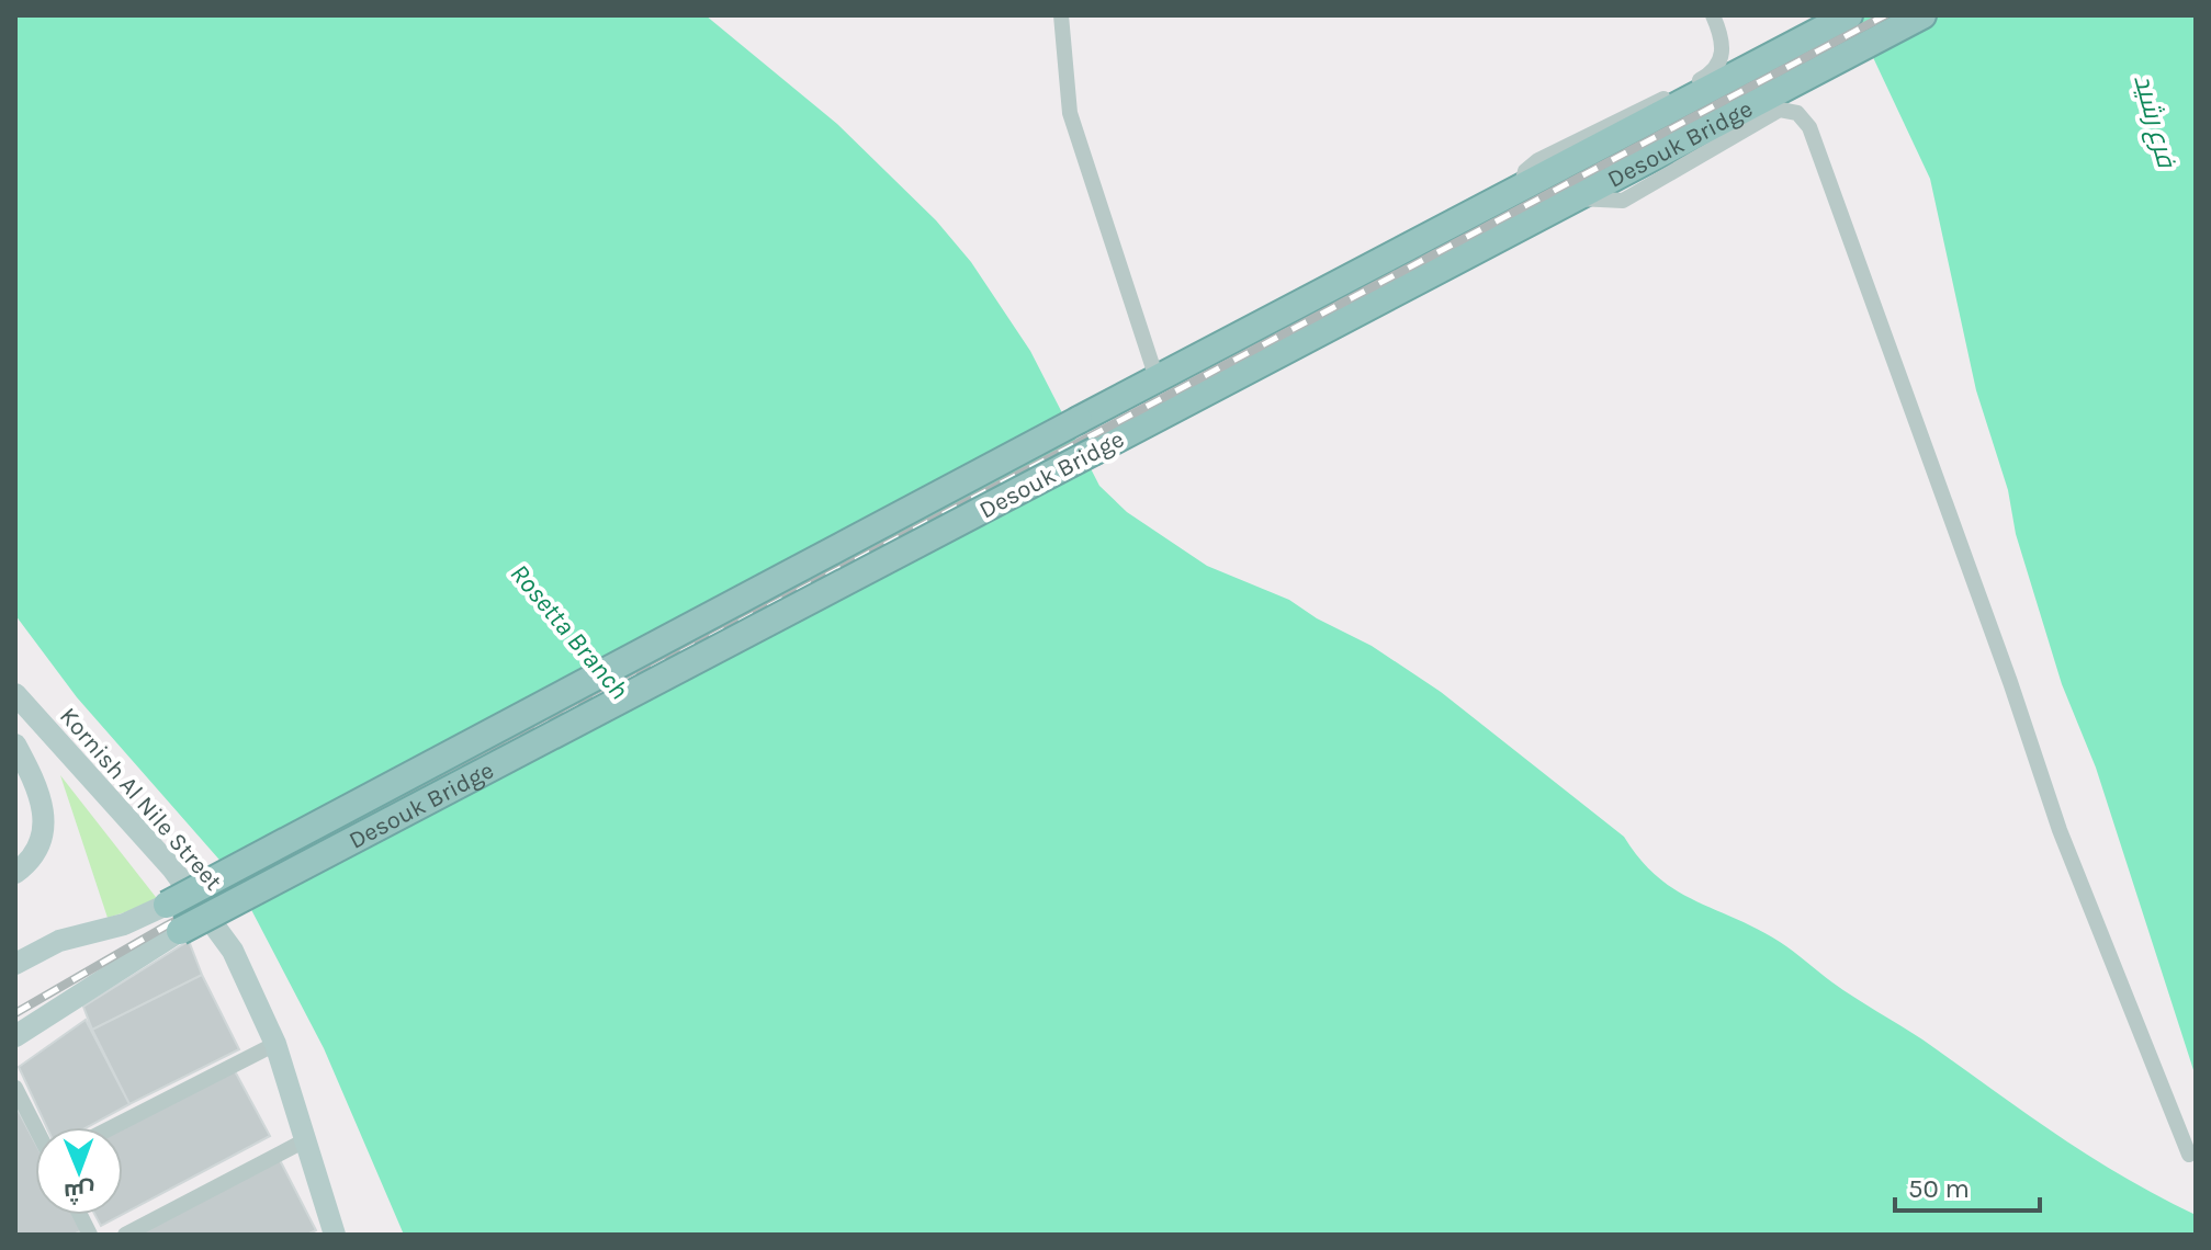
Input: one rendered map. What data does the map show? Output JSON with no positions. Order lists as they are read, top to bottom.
{
  "streets": {
    "highway": ["Desouk Bridge"],
    "main road": ["Kornish Al Nile Street"]
  },
  "water": ["فرع رشيد", "Rosetta Branch"],
  "scale_bar": "50 m",
  "north": "bottom"
}
